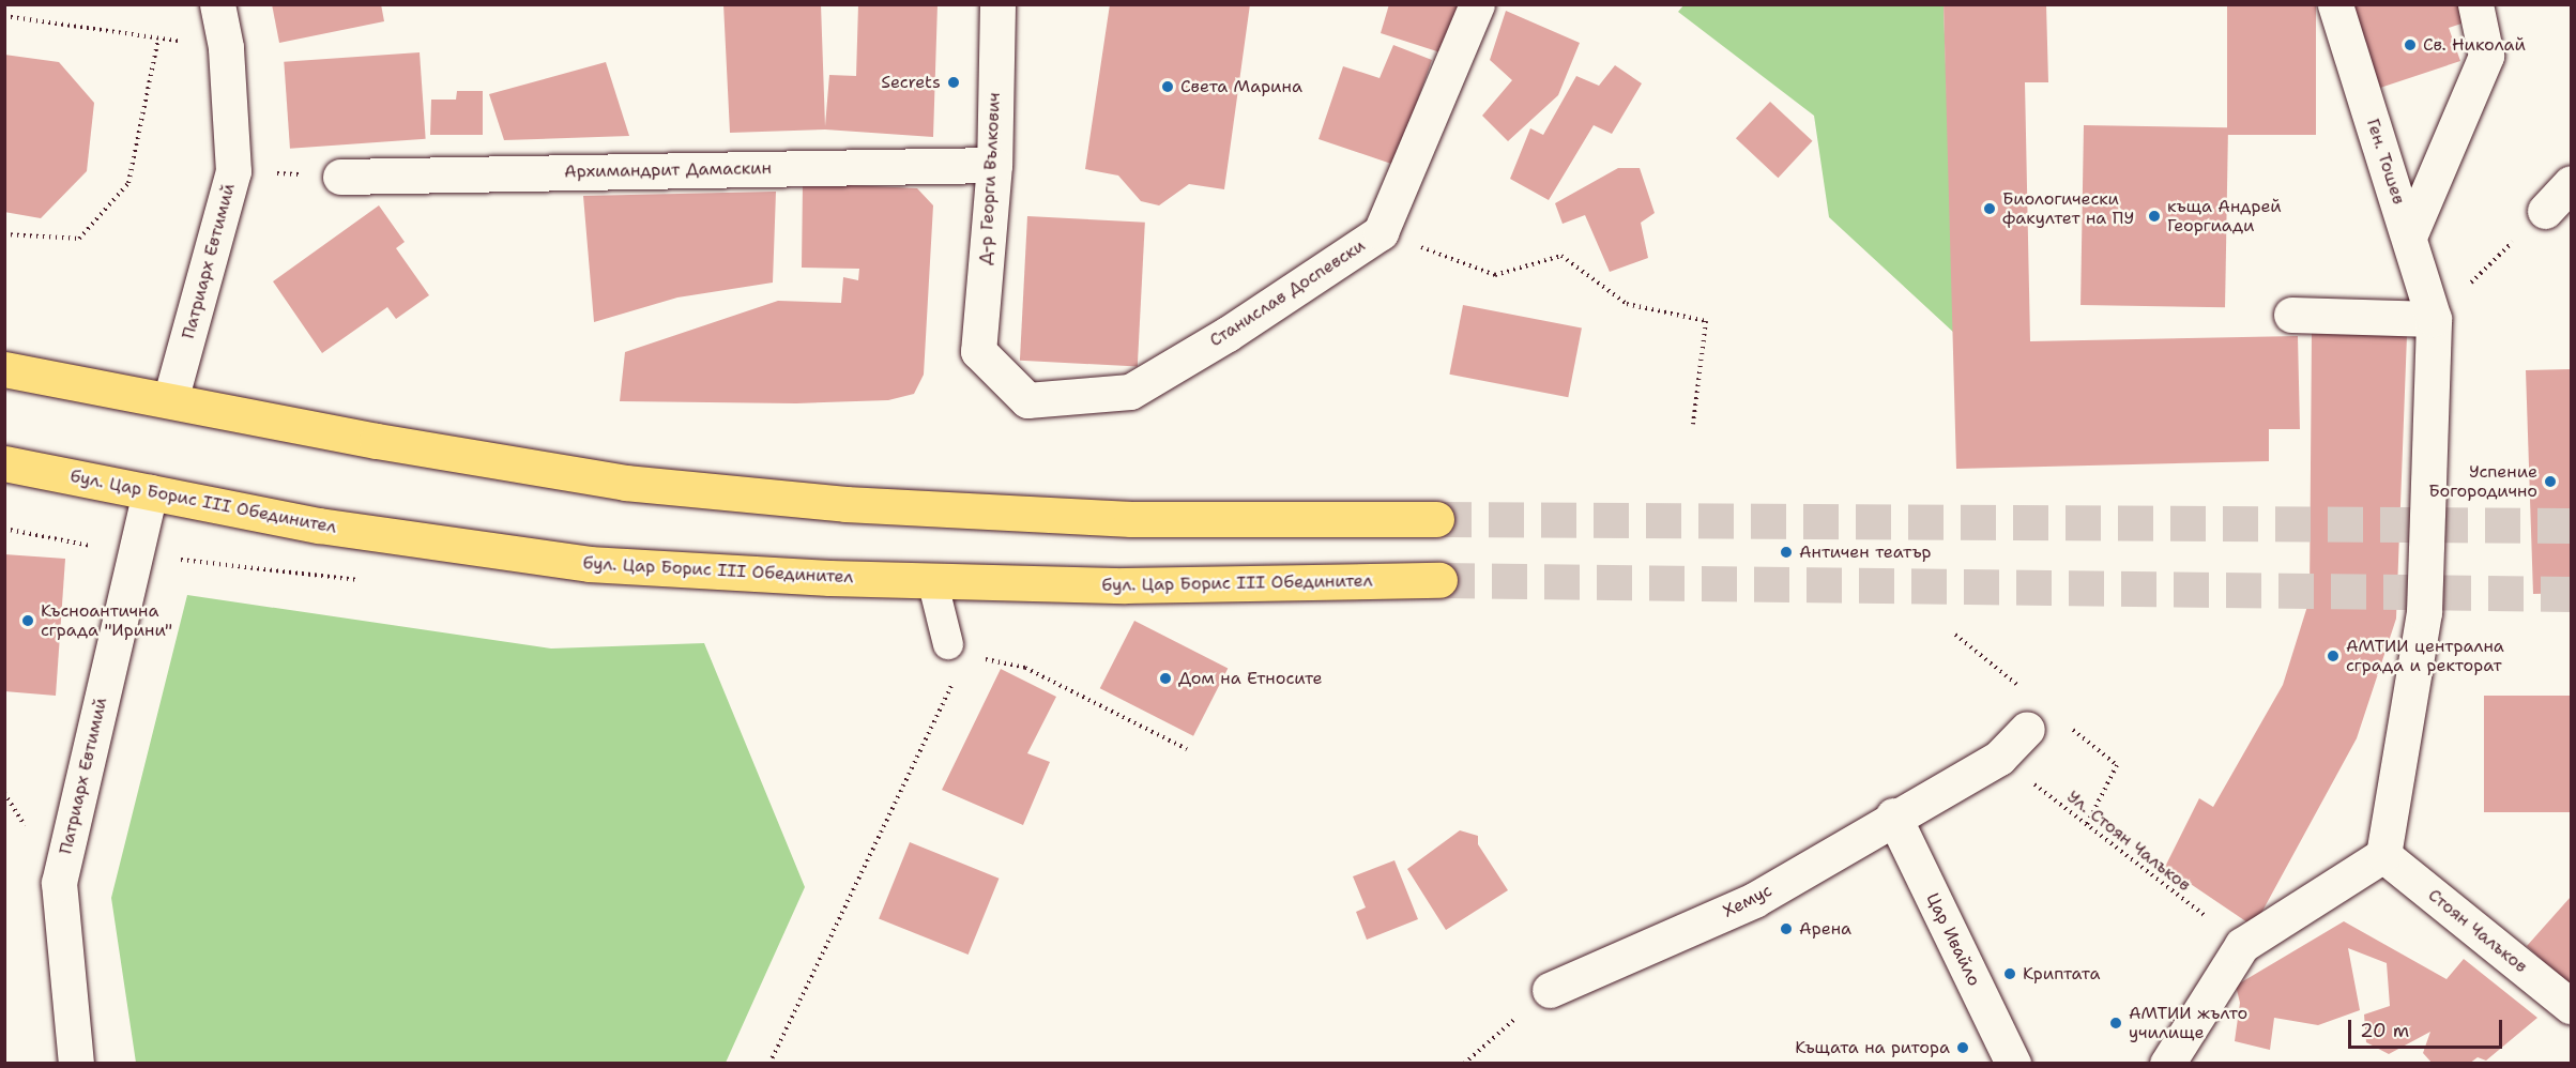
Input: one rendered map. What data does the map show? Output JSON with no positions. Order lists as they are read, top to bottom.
{
  "streets": {
    "main road": ["бул. Цар Борис III Обединител"],
    "street": [
      "Ген. Тошев",
      "Архимандрит Дамаскин",
      "Д-р Георги Вълкович",
      "Патриарх Евтимий",
      "Станислав Доспевски",
      "Хемус",
      "Стоян Чалъков",
      "Цар Ивайло"
    ],
    "path": ["Ул. Стоян Чалъков"]
  },
  "crossings": [
    ["Ген. Тошев", "Стоян Чалъков"],
    ["Архимандрит Дамаскин", "Д-р Георги Вълкович"],
    ["Д-р Георги Вълкович", "Станислав Доспевски"],
    ["Патриарх Евтимий", "бул. Цар Борис III Обединител"],
    ["Ул. Стоян Чалъков", "Хемус"],
    ["Хемус", "Цар Ивайло"]
  ],
  "places": [
    "Св. Николай",
    "Secrets",
    "Света Марина",
    "Биологически факултет на ПУ",
    "къща Андрей Георгиади",
    "Успение Богородично",
    "Античен театър",
    "Късноантична сграда \"Ирини\"",
    "АМТИИ централна сграда и ректорат",
    "Дом на Етносите",
    "Арена",
    "Криптата",
    "АМТИИ жълто училище",
    "Къщата на ритора"
  ],
  "scale_bar": "20 m"
}
